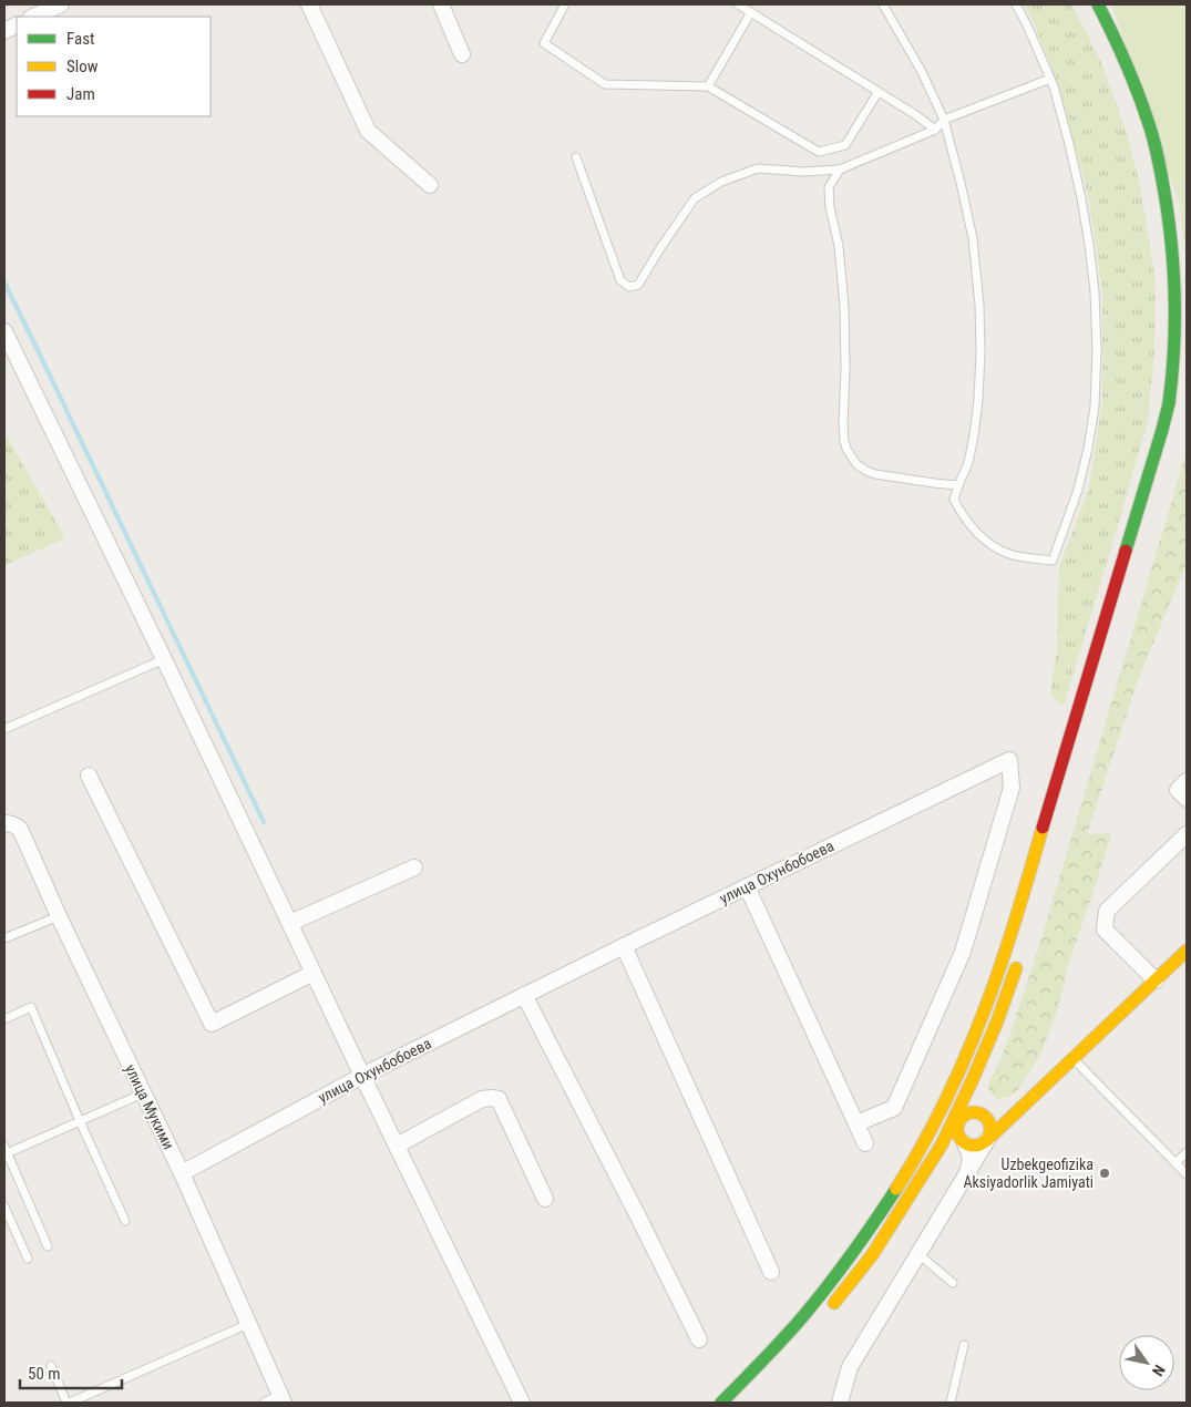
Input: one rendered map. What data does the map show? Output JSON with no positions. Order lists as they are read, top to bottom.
{
  "streets": {
    "street": ["улица Охунбобоева", "улица Мукими"]
  },
  "crossings": [
    ["улица Охунбобоева", "улица Мукими"]
  ],
  "places": ["Uzbekgeofizika Aksiyadorlik Jamiyati"],
  "legend": ["Fast", "Slow", "Jam"],
  "scale_bar": "50 m",
  "north": "bottom right"
}
